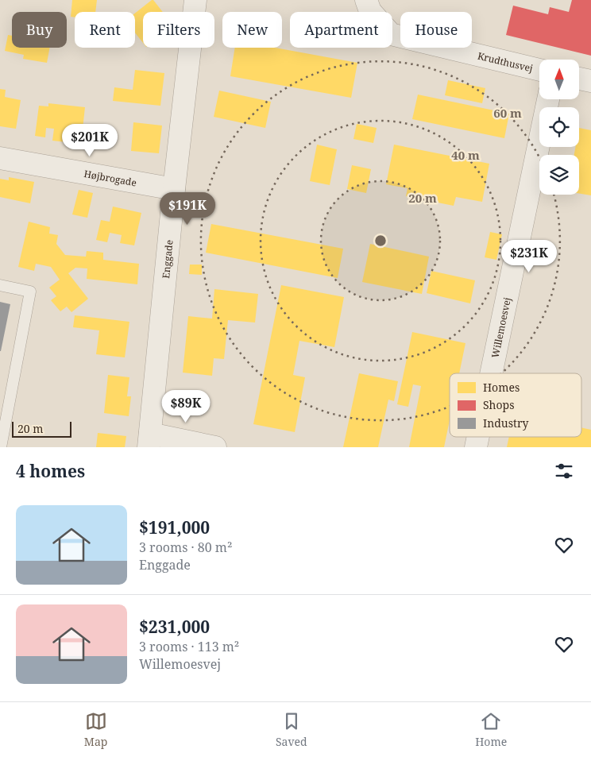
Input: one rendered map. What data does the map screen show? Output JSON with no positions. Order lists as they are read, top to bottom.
{
  "streets": {
    "street": [
      "Krudthusvej",
      "Højbrogade",
      "Enggade",
      "Willemoesvej"
    ]
  },
  "crossings": [
    ["Højbrogade", "Enggade"]
  ],
  "legend": ["Homes", "Shops", "Industry"],
  "scale_bar": "20 m",
  "north": "top",
  "page": {
    "chip": [
      "Buy",
      "Rent",
      "Filters",
      "New",
      "Apartment",
      "House"
    ],
    "price": [
      "$201K",
      "$191K",
      "$231K",
      "$89K"
    ],
    "scale": "20 m",
    "heading": "4 homes",
    "list": [
      {
        "name": "$191,000",
        "note": "3 rooms · 80 m² · Enggade"
      },
      {
        "name": "$231,000",
        "note": "3 rooms · 113 m² · Willemoesvej"
      }
    ],
    "tabs": ["Map", "Saved", "Home"]
  },
  "rings": ["60 m", "40 m", "20 m"]
}
